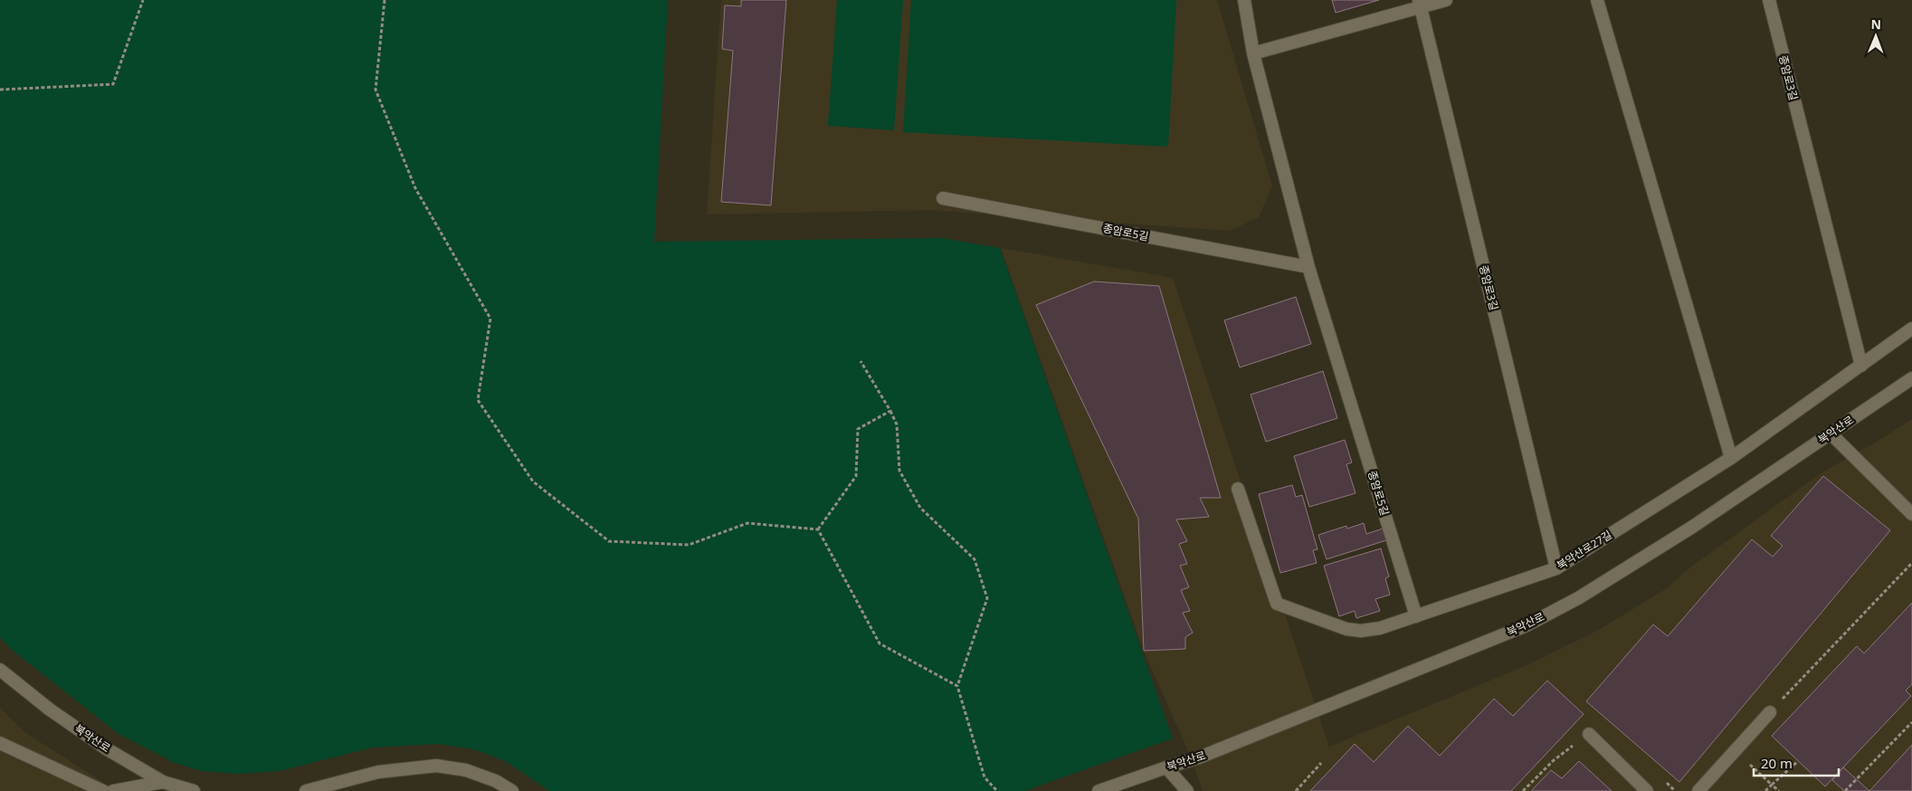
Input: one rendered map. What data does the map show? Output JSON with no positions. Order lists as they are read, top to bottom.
{
  "streets": {
    "street": [
      "종암로3길",
      "종암로5길",
      "북악산로",
      "북악산로27길"
    ]
  },
  "crossings": [
    ["종암로3길", "북악산로27길"],
    ["종암로5길", "북악산로27길"]
  ],
  "scale_bar": "20 m",
  "north": "top"
}
